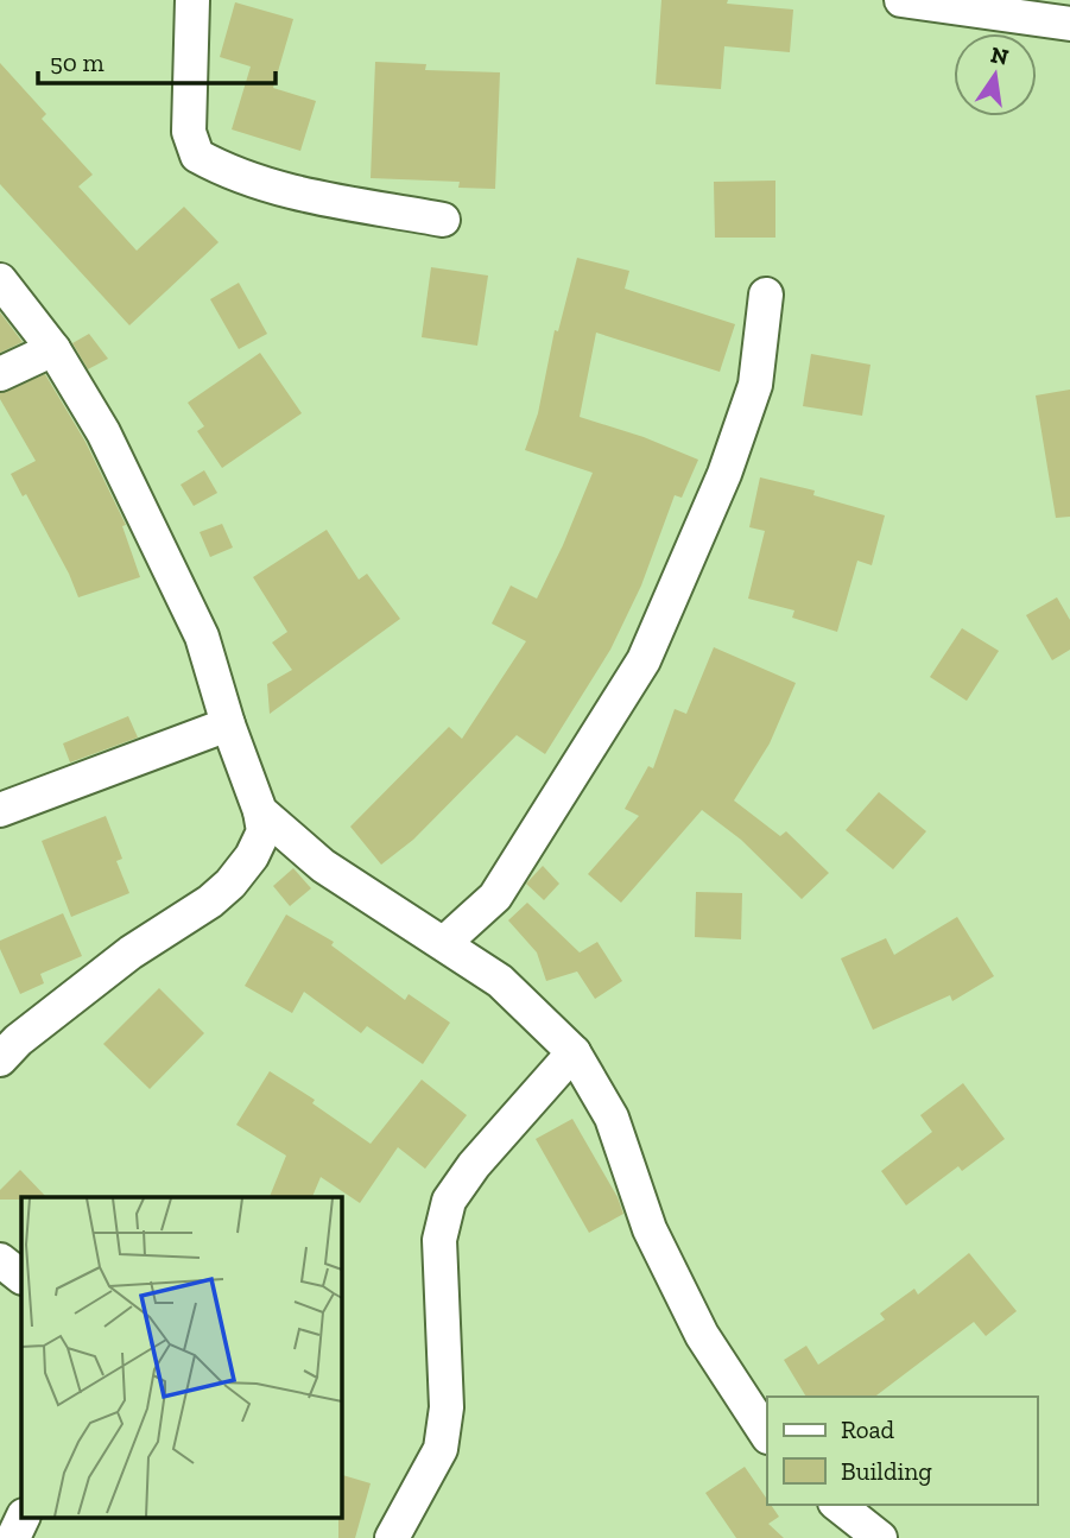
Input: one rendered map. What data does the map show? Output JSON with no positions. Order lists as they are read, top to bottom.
{
  "legend": ["Road", "Building"],
  "scale_bar": "50 m",
  "north": "top"
}
